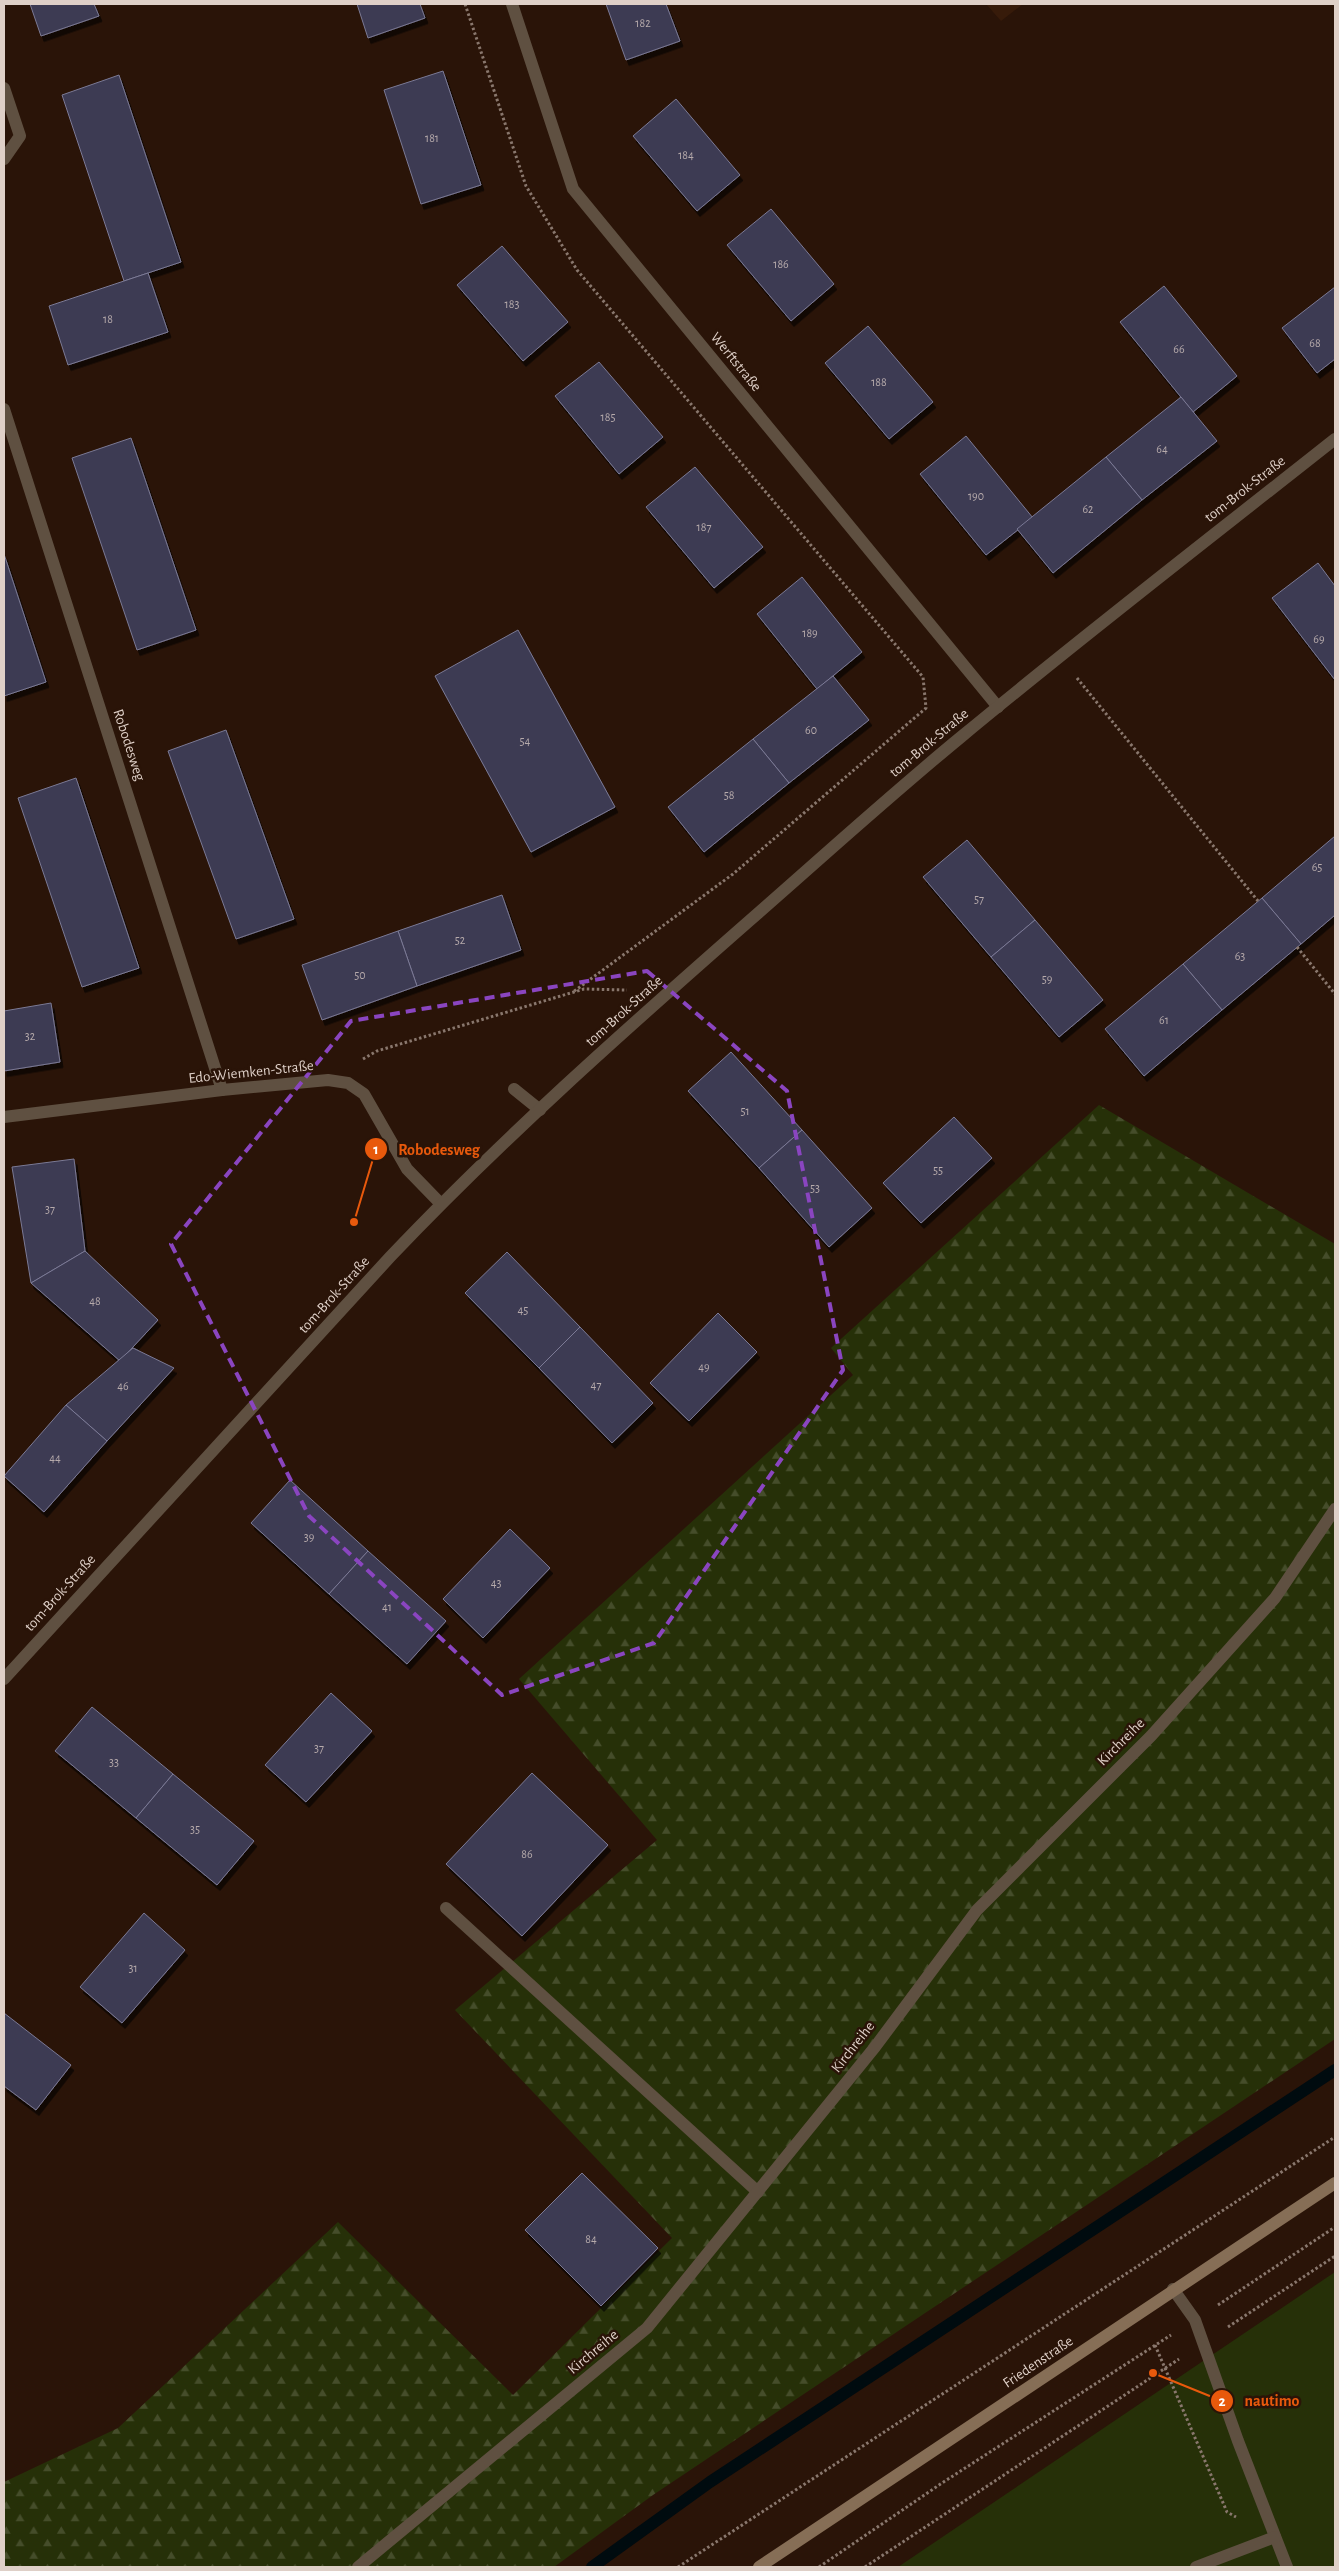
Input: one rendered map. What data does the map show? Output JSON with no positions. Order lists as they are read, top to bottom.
{
  "streets": {
    "main road": ["Friedenstraße"],
    "street": [
      "Werftstraße",
      "tom-Brok-Straße",
      "Robodesweg",
      "Edo-Wiemken-Straße",
      "Kirchreihe"
    ]
  },
  "crossings": [
    ["Werftstraße", "tom-Brok-Straße"],
    ["tom-Brok-Straße", "Edo-Wiemken-Straße"],
    ["Robodesweg", "Edo-Wiemken-Straße"]
  ],
  "places": ["Robodesweg", "nautimo"],
  "house_numbers": [
    "182",
    "181",
    "184",
    "186",
    "183",
    "18",
    "68",
    "66",
    "188",
    "185",
    "64",
    "190",
    "62",
    "187",
    "189",
    "69",
    "60",
    "54",
    "58",
    "65",
    "57",
    "52",
    "63",
    "50",
    "59",
    "61",
    "32",
    "51",
    "55",
    "53",
    "37",
    "48",
    "45",
    "49",
    "47",
    "46",
    "44",
    "39",
    "43",
    "41",
    "37",
    "33",
    "35",
    "86",
    "31",
    "84"
  ]
}
